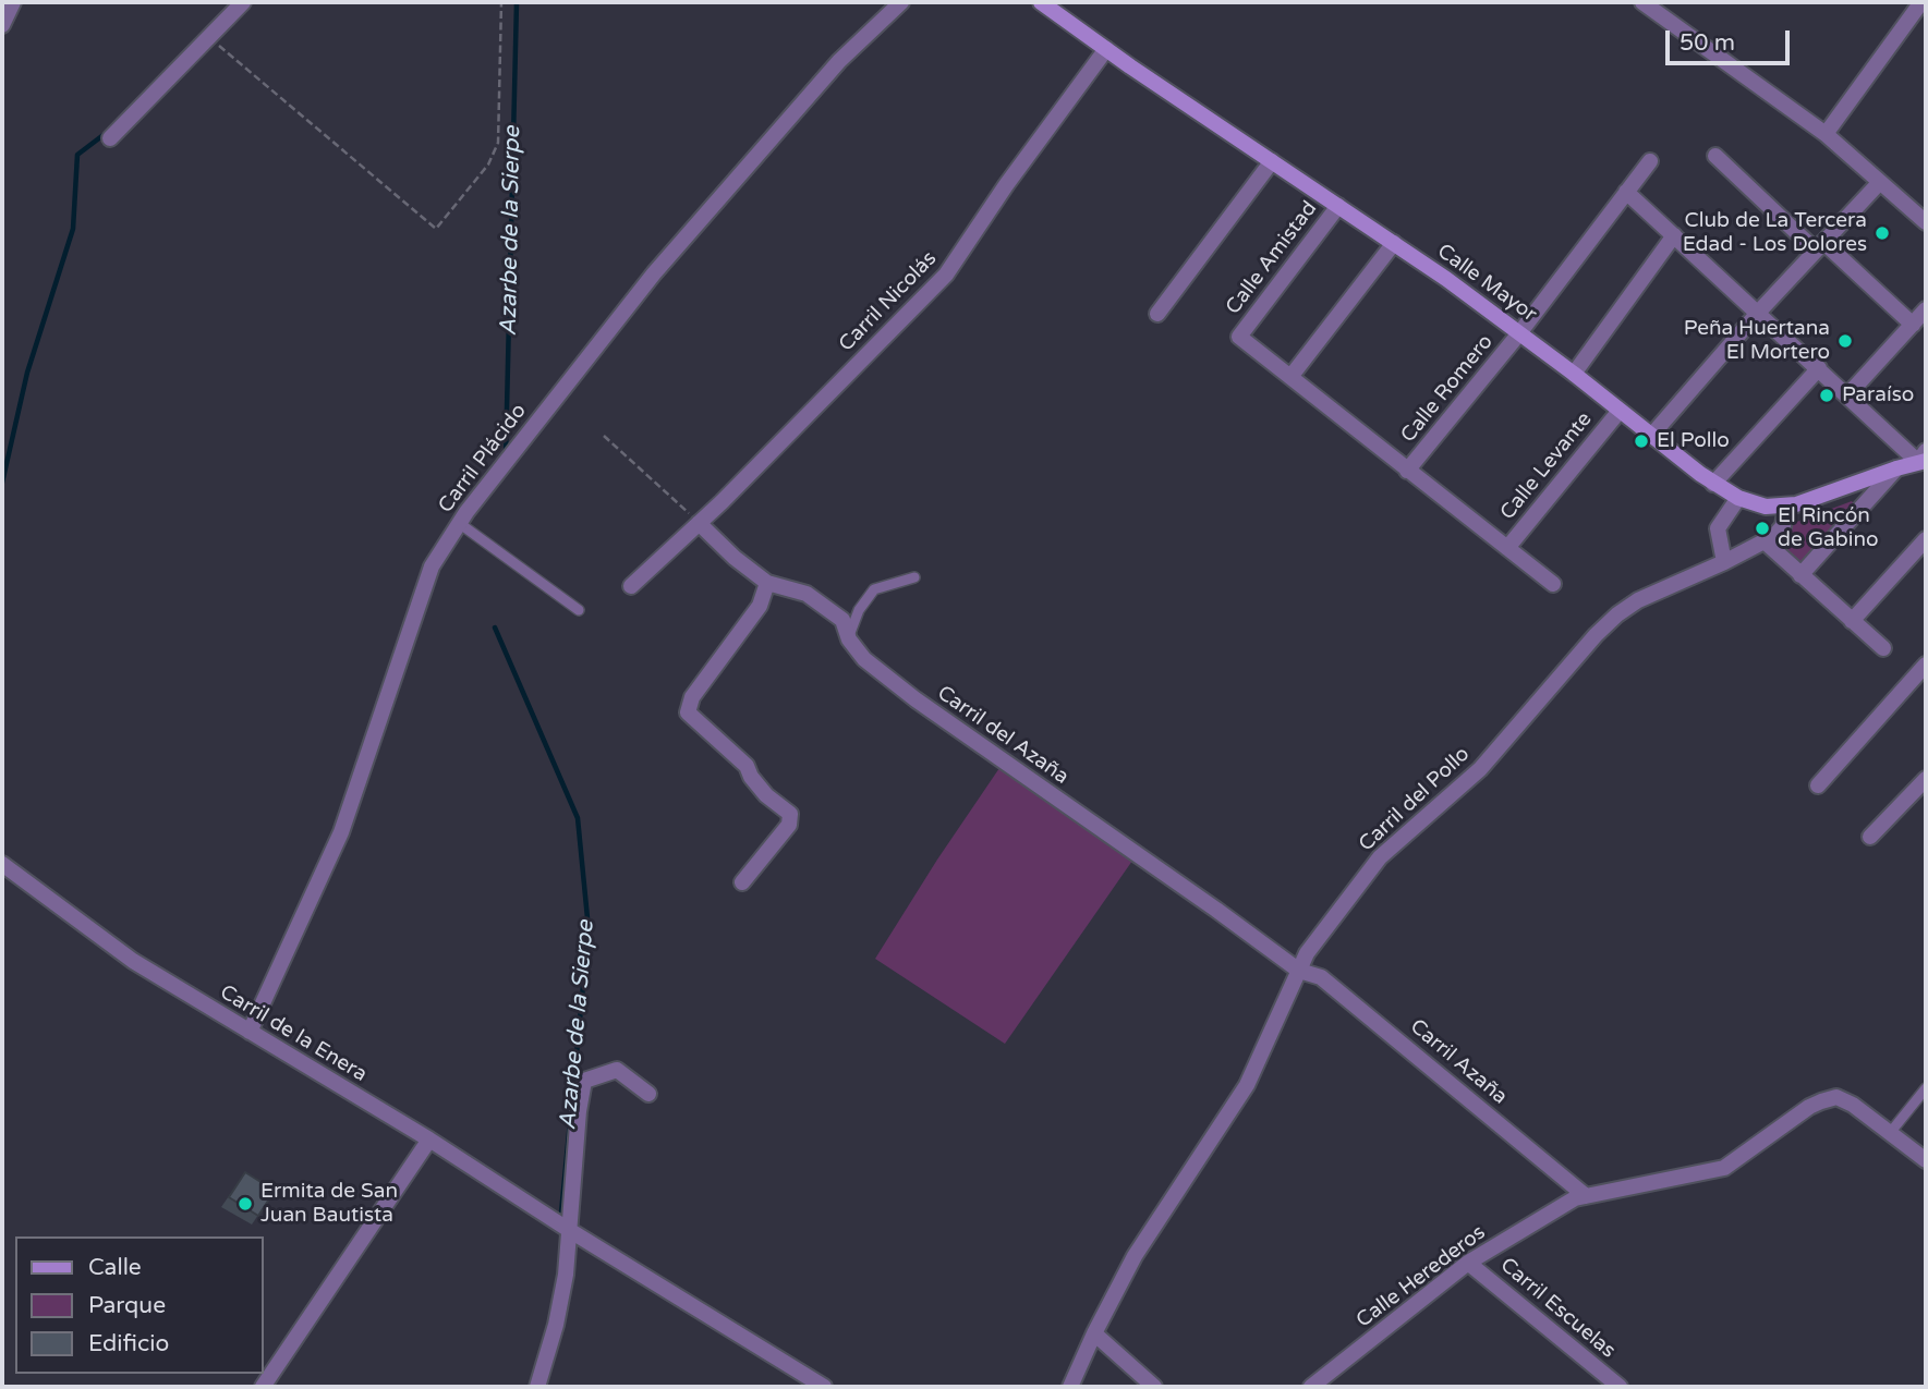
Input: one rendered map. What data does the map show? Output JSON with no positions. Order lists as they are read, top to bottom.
{
  "streets": {
    "main road": ["Calle Mayor"],
    "street": [
      "Calle Amistad",
      "Carril Nicolás",
      "Calle Romero",
      "Carril Plácido",
      "Calle Levante",
      "Carril del Azaña",
      "Carril del Pollo",
      "Carril de la Enera",
      "Carril Azaña",
      "Calle Herederos",
      "Carril Escuelas"
    ]
  },
  "crossings": [
    ["Calle Amistad", "Calle Mayor"],
    ["Calle Mayor", "Carril Nicolás"],
    ["Calle Mayor", "Calle Romero"],
    ["Calle Mayor", "Calle Levante"],
    ["Calle Mayor", "Carril del Pollo"],
    ["Carril Nicolás", "Carril del Azaña"],
    ["Carril Plácido", "Carril de la Enera"],
    ["Carril del Azaña", "Carril del Pollo"],
    ["Carril del Azaña", "Carril Azaña"],
    ["Carril del Pollo", "Carril Azaña"],
    ["Carril Azaña", "Calle Herederos"],
    ["Calle Herederos", "Carril Escuelas"]
  ],
  "water": ["Azarbe de la Sierpe"],
  "places": [
    "Club de La Tercera Edad - Los Dolores",
    "Peña Huertana El Mortero",
    "Paraíso",
    "El Pollo",
    "El Rincón de Gabino",
    "Ermita de San Juan Bautista"
  ],
  "legend": ["Calle", "Parque", "Edificio"],
  "scale_bar": "50 m"
}
